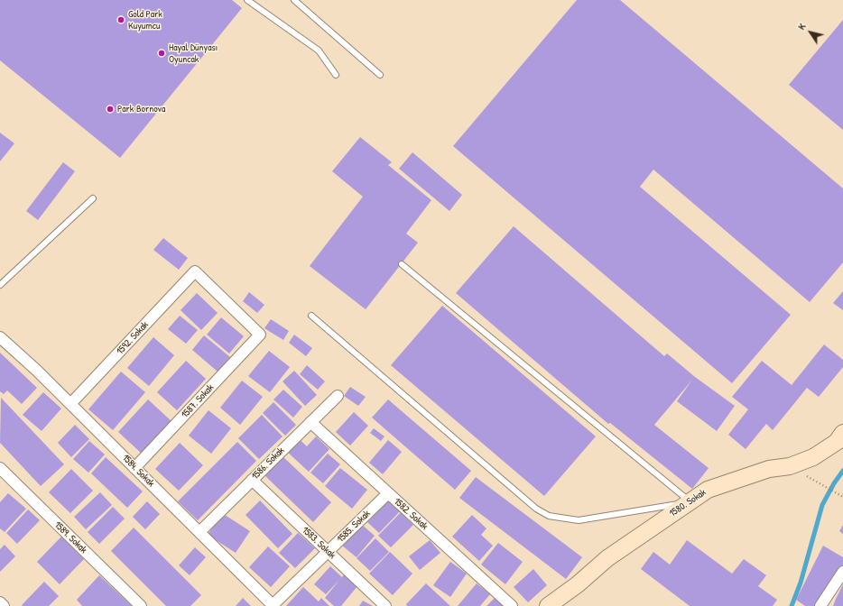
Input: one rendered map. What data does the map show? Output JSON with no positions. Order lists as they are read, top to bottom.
{
  "streets": {
    "street": [
      "1592. Sokak",
      "1587. Sokak",
      "1586. Sokak",
      "1584. Sokak",
      "1580. Sokak",
      "1582. Sokak",
      "1585. Sokak",
      "1589. Sokak",
      "1583. Sokak"
    ]
  },
  "crossings": [
    ["1592. Sokak", "1587. Sokak"],
    ["1592. Sokak", "1584. Sokak"],
    ["1587. Sokak", "1584. Sokak"],
    ["1586. Sokak", "1584. Sokak"],
    ["1586. Sokak", "1582. Sokak"],
    ["1586. Sokak", "1583. Sokak"],
    ["1584. Sokak", "1585. Sokak"],
    ["1582. Sokak", "1585. Sokak"],
    ["1585. Sokak", "1583. Sokak"]
  ],
  "places": ["Gold Park Kuyumcu", "Hayal Dünyası Oyuncak", "Park Bornova"],
  "north": "top left"
}
